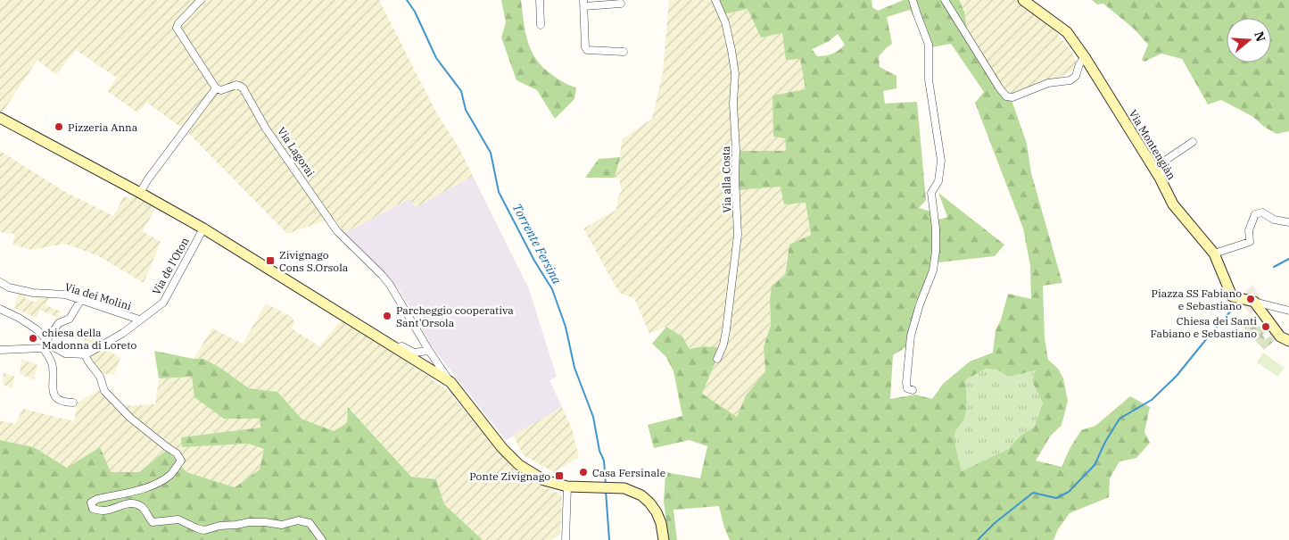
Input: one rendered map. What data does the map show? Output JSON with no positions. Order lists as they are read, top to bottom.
{
  "streets": {
    "main road": ["Via Montengiàn", "Via Lagorai"],
    "street": ["Via alla Costa", "Via de l'Oton", "Via dei Molini"]
  },
  "crossings": [
    ["Via Lagorai", "Via de l'Oton"],
    ["Via de l'Oton", "Via dei Molini"]
  ],
  "water": ["Torrente Fersina"],
  "places": {
    "other": [
      "Pizzeria Anna",
      "Piazza SS Fabiano e Sebastiano",
      "Parcheggio cooperativa Sant'Orsola",
      "Chiesa dei Santi Fabiano e Sebastiano",
      "chiesa della Madonna di Loreto",
      "Casa Fersinale"
    ],
    "transit": ["Zivignago Cons S.Orsola", "Ponte Zivignago"]
  },
  "north": "right"
}
